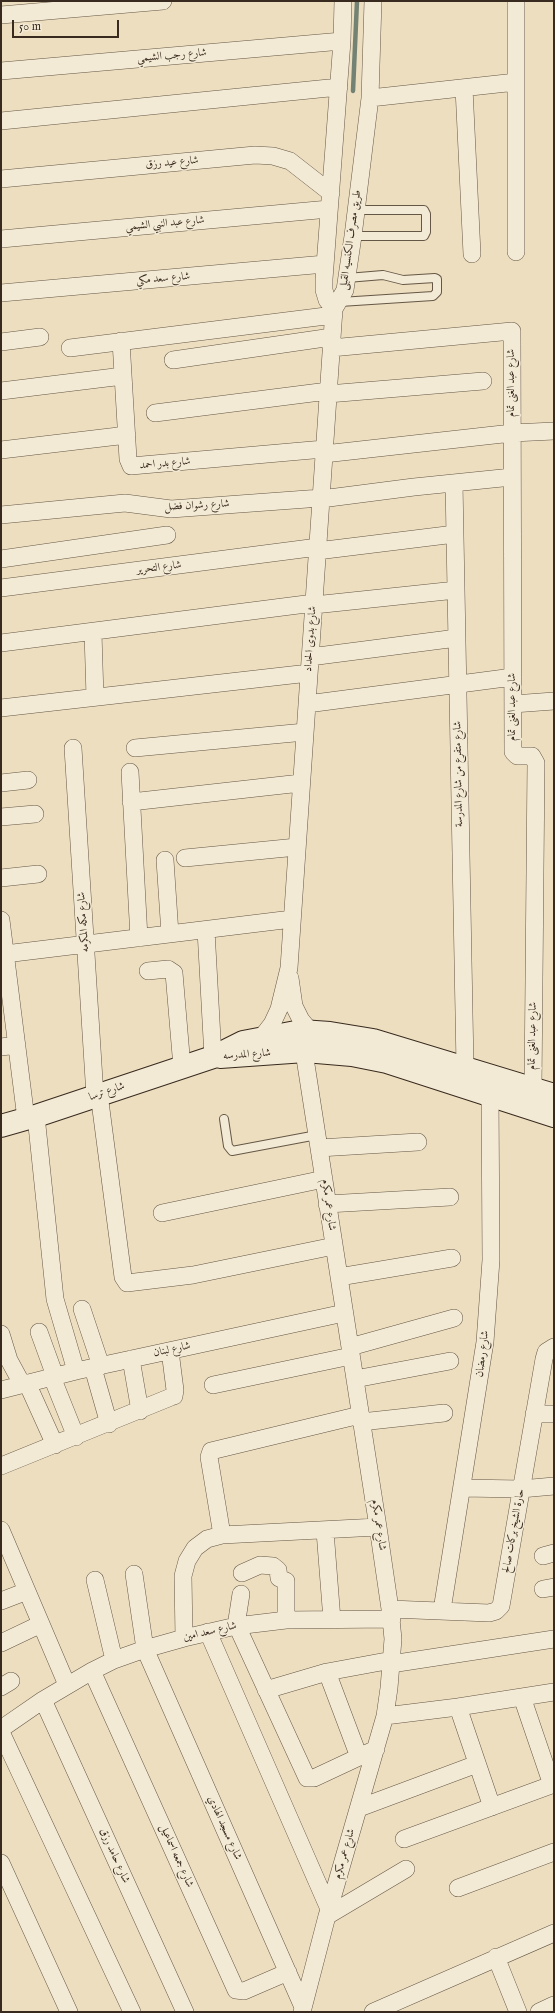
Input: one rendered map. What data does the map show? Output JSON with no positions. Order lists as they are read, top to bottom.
{
  "streets": {
    "main road": ["شارع المدرسه", "شارع ترسا"],
    "street": [
      "شارع رجب الشيمي",
      "شارع عيد رزق",
      "شارع عبد النبي الشيمي",
      "طريق مصرف الكنسيه القبلى",
      "شارع سعد مكي",
      "شارع عبد الغنى تمام",
      "شارع بدر احمد",
      "شارع رشوان فضل",
      "شارع التحرير",
      "شارع بدوى الحداد",
      "شارع متفرع من شارع المدرسة",
      "شارع مكه المكرمه",
      "شارع عمر مكرم",
      "شارع لبنان",
      "شارع رمضان",
      "حارة الشيخ بركات صالح",
      "شارع سعد امين",
      "شارع مسجد الهادي",
      "شارع حامد رزق",
      "شارع جمعه اسماعيل"
    ]
  },
  "crossings": [
    ["شارع رجب الشيمي", "طريق مصرف الكنسيه القبلى"],
    ["شارع عيد رزق", "شارع عبد النبي الشيمي"],
    ["شارع عيد رزق", "طريق مصرف الكنسيه القبلى"],
    ["شارع عبد النبي الشيمي", "طريق مصرف الكنسيه القبلى"],
    ["طريق مصرف الكنسيه القبلى", "شارع سعد مكي"],
    ["طريق مصرف الكنسيه القبلى", "شارع بدوى الحداد"],
    ["شارع عبد الغنى تمام", "شارع رشوان فضل"],
    ["شارع عبد الغنى تمام", "شارع بدوى الحداد"],
    ["شارع عبد الغنى تمام", "شارع المدرسه"],
    ["شارع بدر احمد", "شارع بدوى الحداد"],
    ["شارع رشوان فضل", "شارع بدوى الحداد"],
    ["شارع رشوان فضل", "شارع متفرع من شارع المدرسة"],
    ["شارع التحرير", "شارع بدوى الحداد"],
    ["شارع التحرير", "شارع متفرع من شارع المدرسة"],
    ["شارع بدوى الحداد", "شارع المدرسه"],
    ["شارع بدوى الحداد", "شارع عمر مكرم"],
    ["شارع متفرع من شارع المدرسة", "شارع المدرسه"],
    ["شارع مكه المكرمه", "شارع ترسا"],
    ["شارع مكه المكرمه", "شارع عمر مكرم"],
    ["شارع المدرسه", "شارع ترسا"],
    ["شارع المدرسه", "شارع عمر مكرم"],
    ["شارع المدرسه", "شارع رمضان"],
    ["شارع عمر مكرم", "شارع لبنان"],
    ["شارع عمر مكرم", "حارة الشيخ بركات صالح"],
    ["شارع عمر مكرم", "شارع سعد امين"],
    ["شارع عمر مكرم", "شارع مسجد الهادي"],
    ["شارع رمضان", "حارة الشيخ بركات صالح"],
    ["حارة الشيخ بركات صالح", "شارع سعد امين"],
    ["شارع سعد امين", "شارع مسجد الهادي"],
    ["شارع سعد امين", "شارع حامد رزق"],
    ["شارع سعد امين", "شارع جمعه اسماعيل"],
    ["شارع مسجد الهادي", "شارع جمعه اسماعيل"]
  ],
  "scale_bar": "50 m"
}
